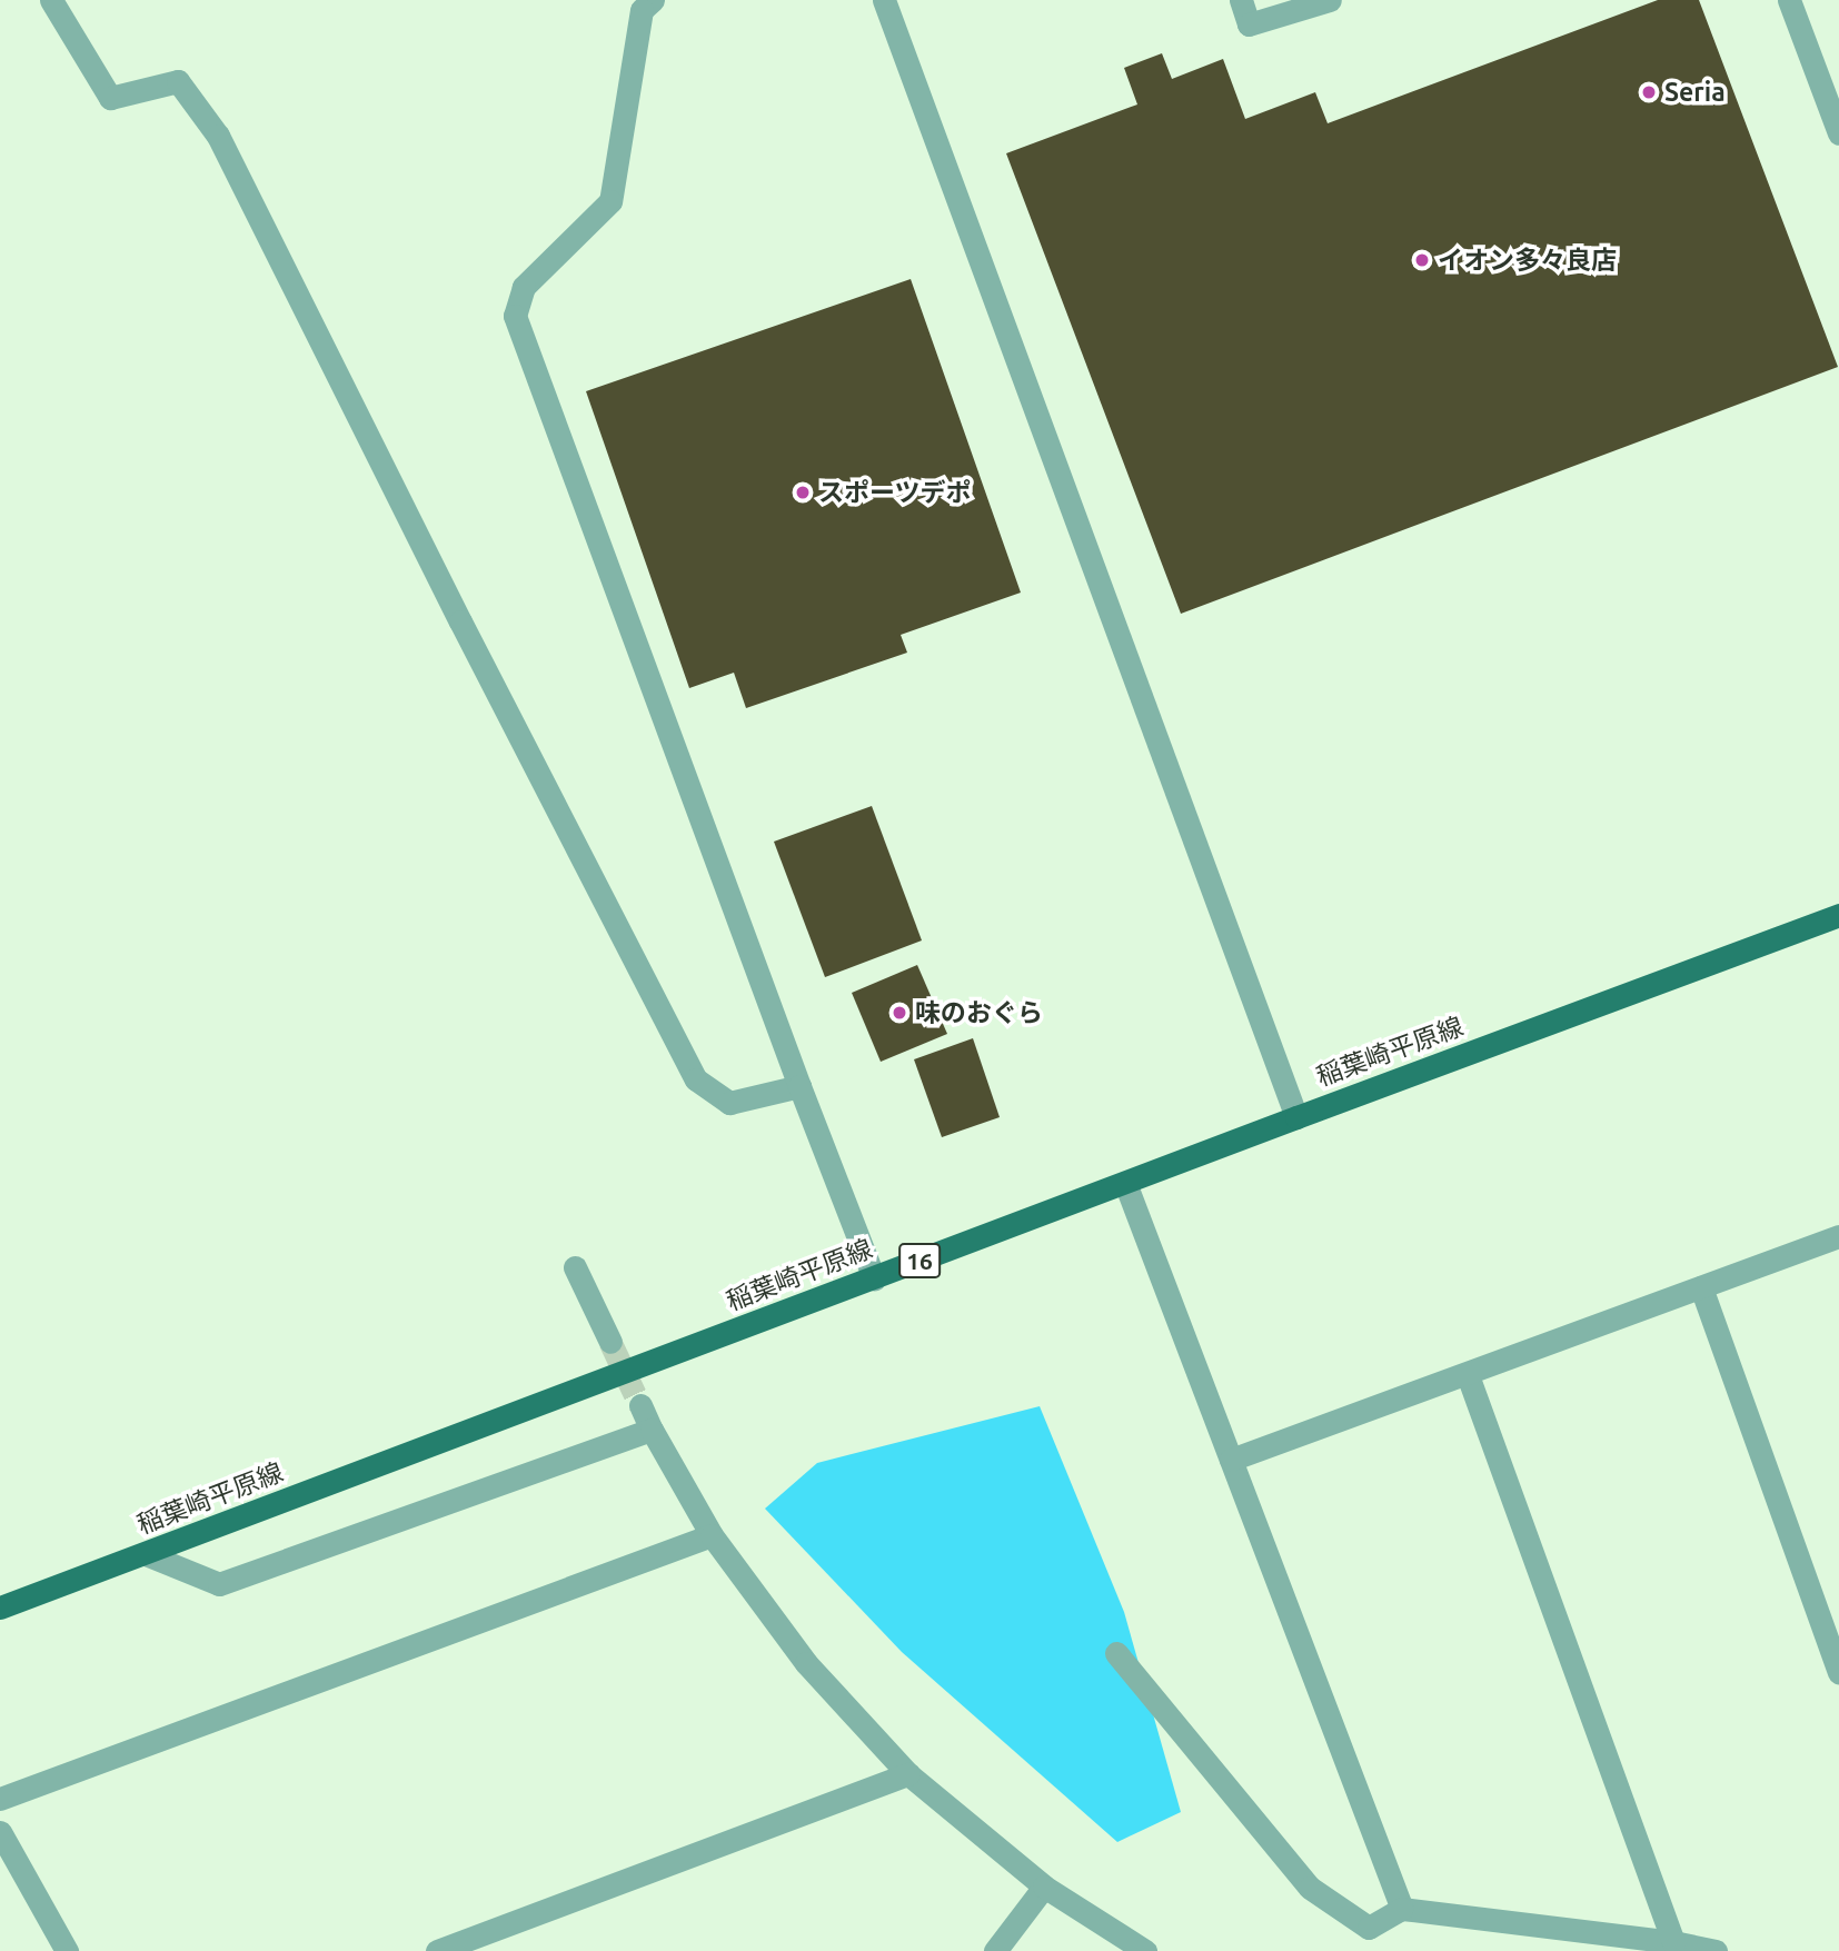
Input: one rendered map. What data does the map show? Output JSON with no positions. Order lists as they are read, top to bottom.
{
  "streets": {
    "main road": ["稲葉崎平原線", "16"]
  },
  "places": [
    "Seria",
    "イオン多々良店",
    "スポーツデポ",
    "味のおぐら"
  ]
}
